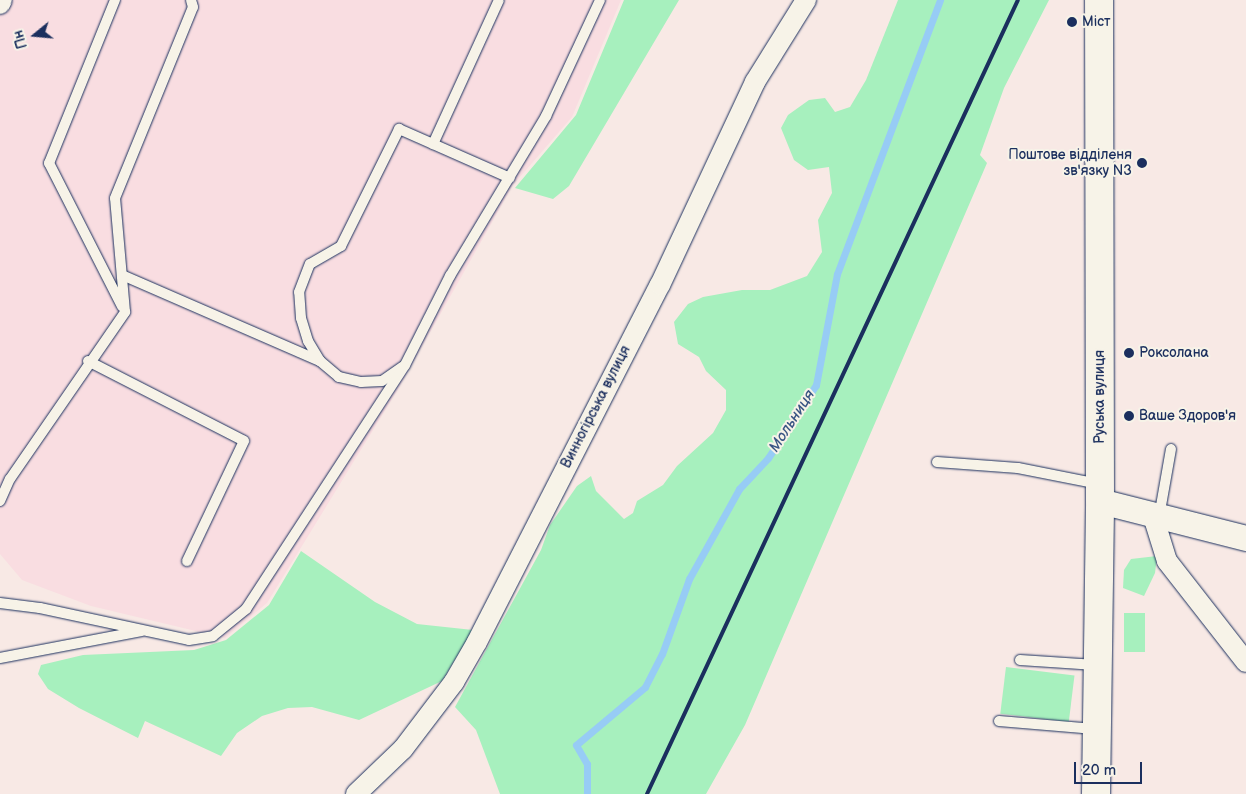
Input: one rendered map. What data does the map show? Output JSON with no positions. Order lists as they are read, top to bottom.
{
  "streets": {
    "main road": ["Руська вулиця"],
    "street": ["Винногірська вулиця"]
  },
  "water": ["Мольниця"],
  "places": [
    "Міст",
    "Поштове відділеня зв'язку N3",
    "Роксолана",
    "Ваше Здоров'я"
  ],
  "scale_bar": "20 m",
  "north": "left"
}
